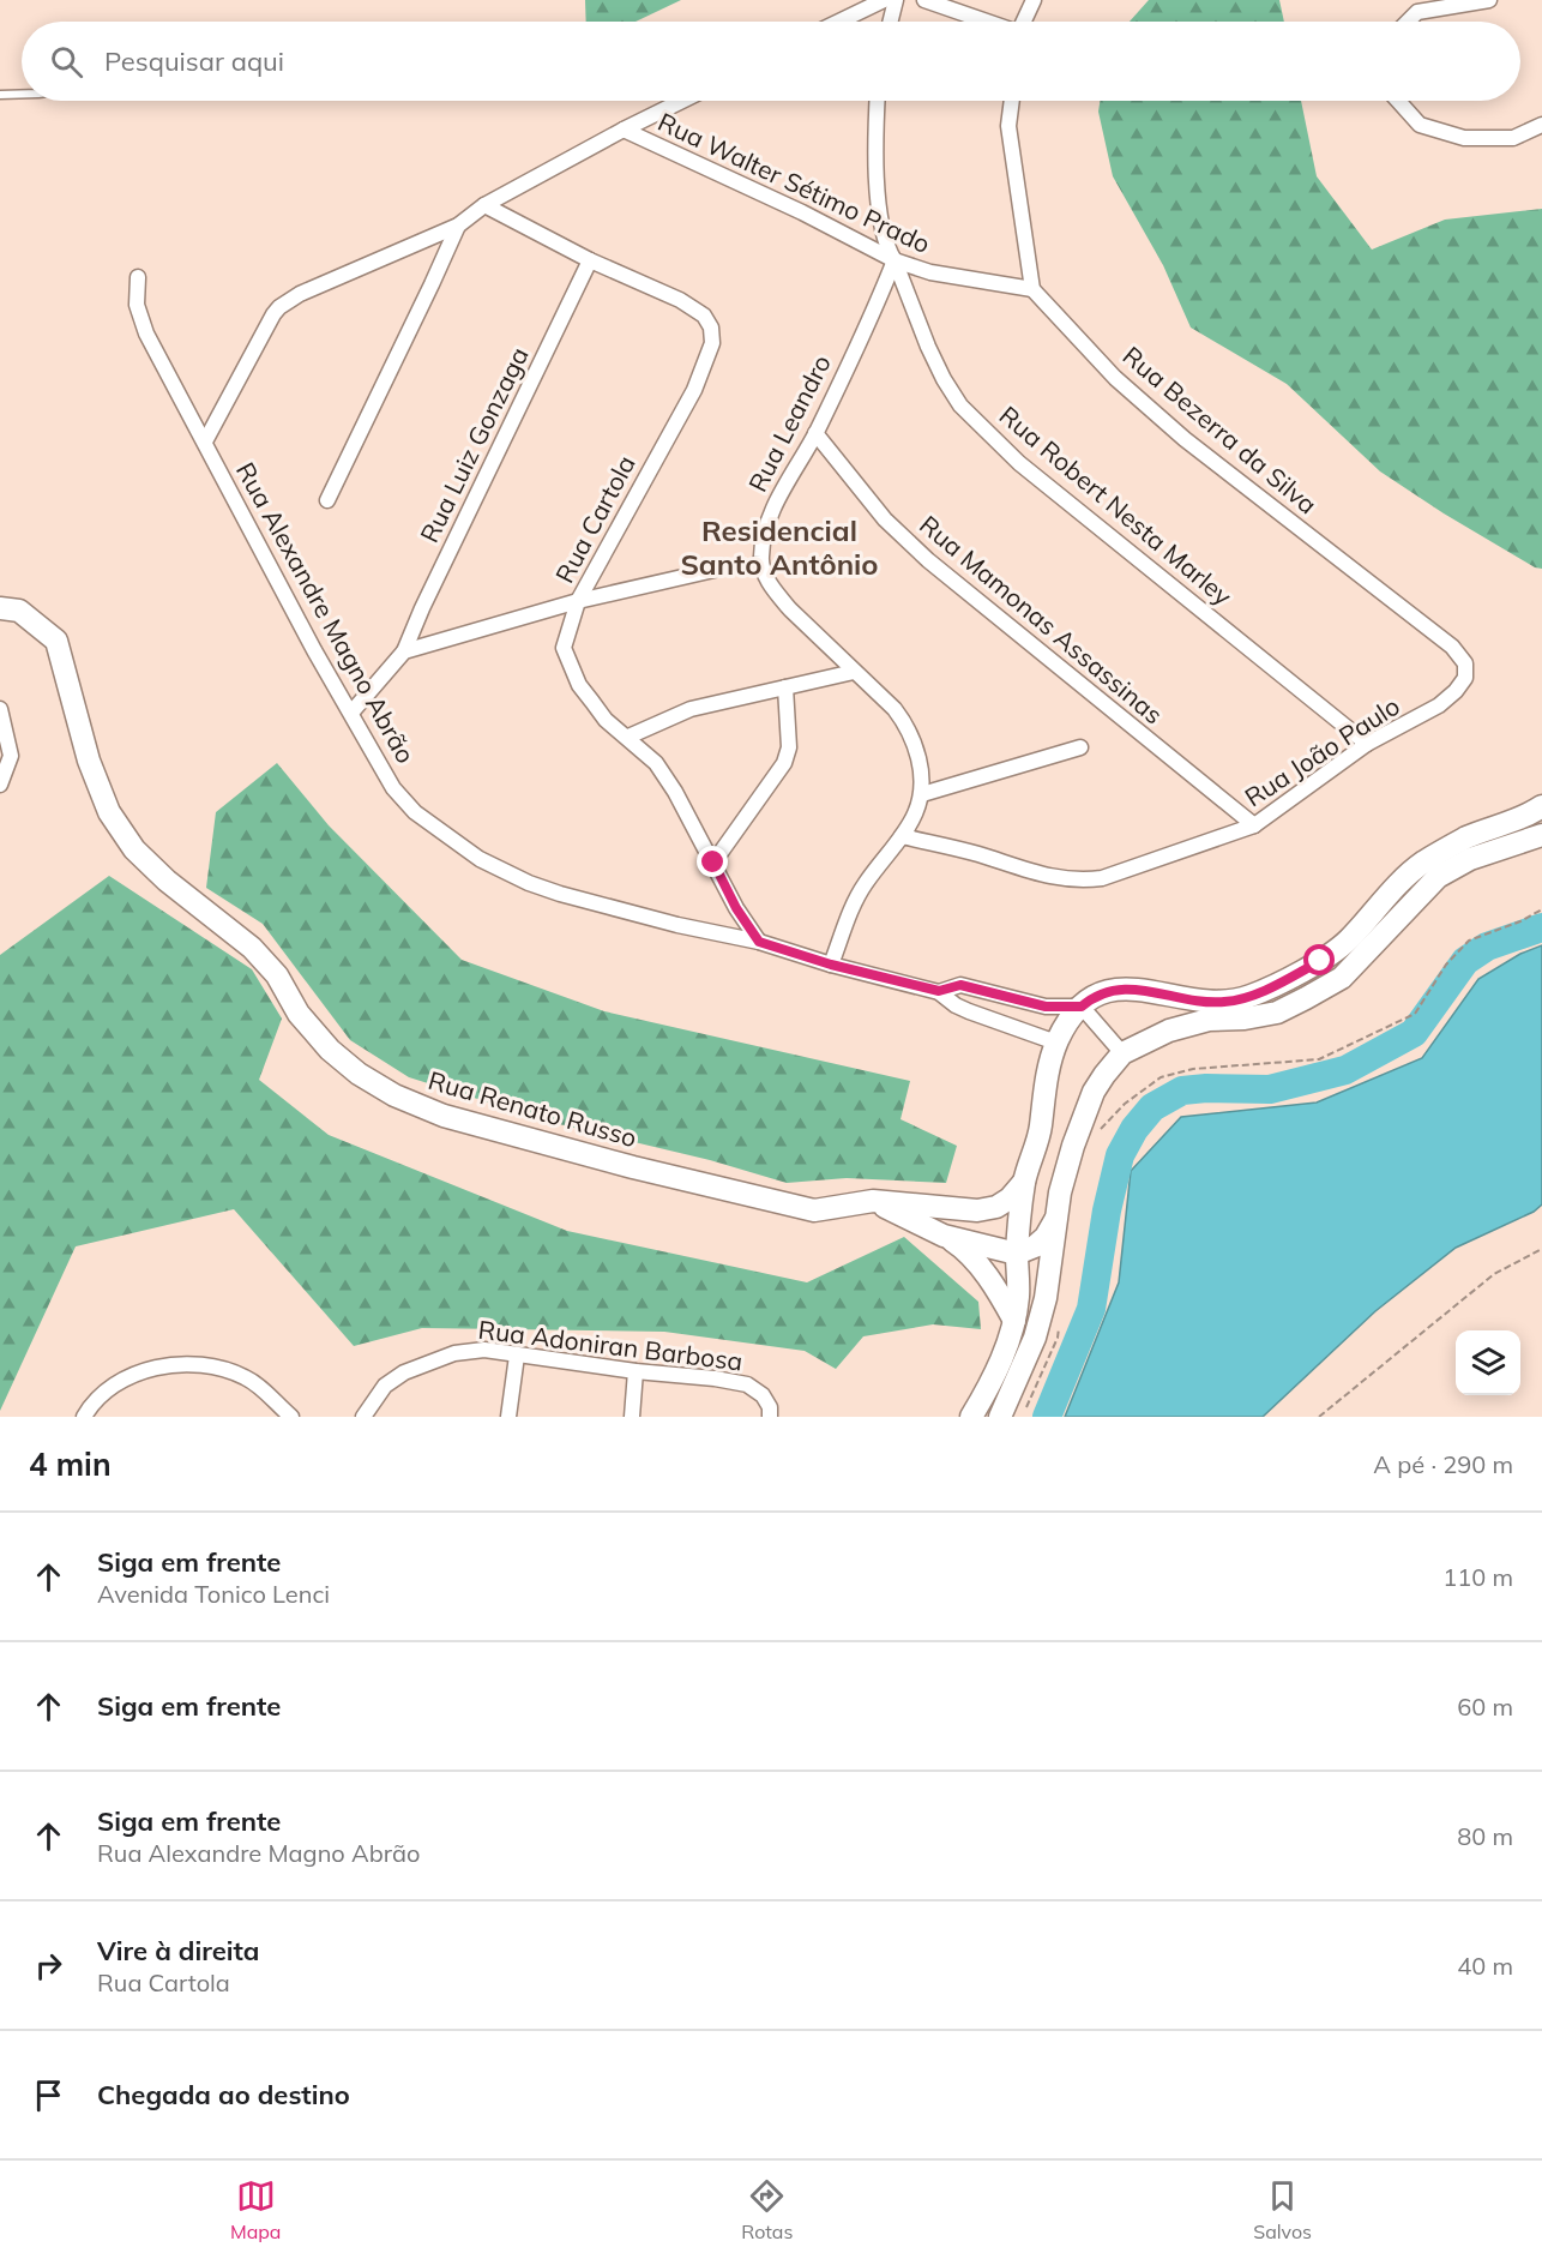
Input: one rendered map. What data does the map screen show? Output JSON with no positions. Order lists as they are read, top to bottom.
{
  "streets": {
    "main road": ["Rua Renato Russo"],
    "street": [
      "Rua Walter Sétimo Prado",
      "Rua Leandro",
      "Rua Bezerra da Silva",
      "Rua Luiz Gonzaga",
      "Rua Robert Nesta Marley",
      "Rua Cartola",
      "Rua Alexandre Magno Abrão",
      "Rua Mamonas Assassinas",
      "Rua João Paulo",
      "Rua Adoniran Barbosa"
    ]
  },
  "crossings": [
    ["Rua Walter Sétimo Prado", "Rua Leandro"],
    ["Rua Walter Sétimo Prado", "Rua Bezerra da Silva"],
    ["Rua Walter Sétimo Prado", "Rua Robert Nesta Marley"],
    ["Rua Leandro", "Rua Robert Nesta Marley"],
    ["Rua Leandro", "Rua Mamonas Assassinas"],
    ["Rua Bezerra da Silva", "Rua João Paulo"],
    ["Rua Luiz Gonzaga", "Rua Cartola"],
    ["Rua Robert Nesta Marley", "Rua João Paulo"],
    ["Rua Cartola", "Rua Alexandre Magno Abrão"],
    ["Rua Mamonas Assassinas", "Rua João Paulo"]
  ],
  "districts": ["Residencial Santo Antônio"],
  "page": {
    "search": "Pesquisar aqui",
    "heading": ["4 min", "A pé · 290 m"],
    "list": [
      ["Siga em frente", "Avenida Tonico Lenci", "110 m"],
      ["Siga em frente", "60 m"],
      ["Siga em frente", "Rua Alexandre Magno Abrão", "80 m"],
      ["Vire à direita", "Rua Cartola", "40 m"],
      "Chegada ao destino"
    ],
    "nav": ["Mapa", "Rotas", "Salvos"]
  }
}
